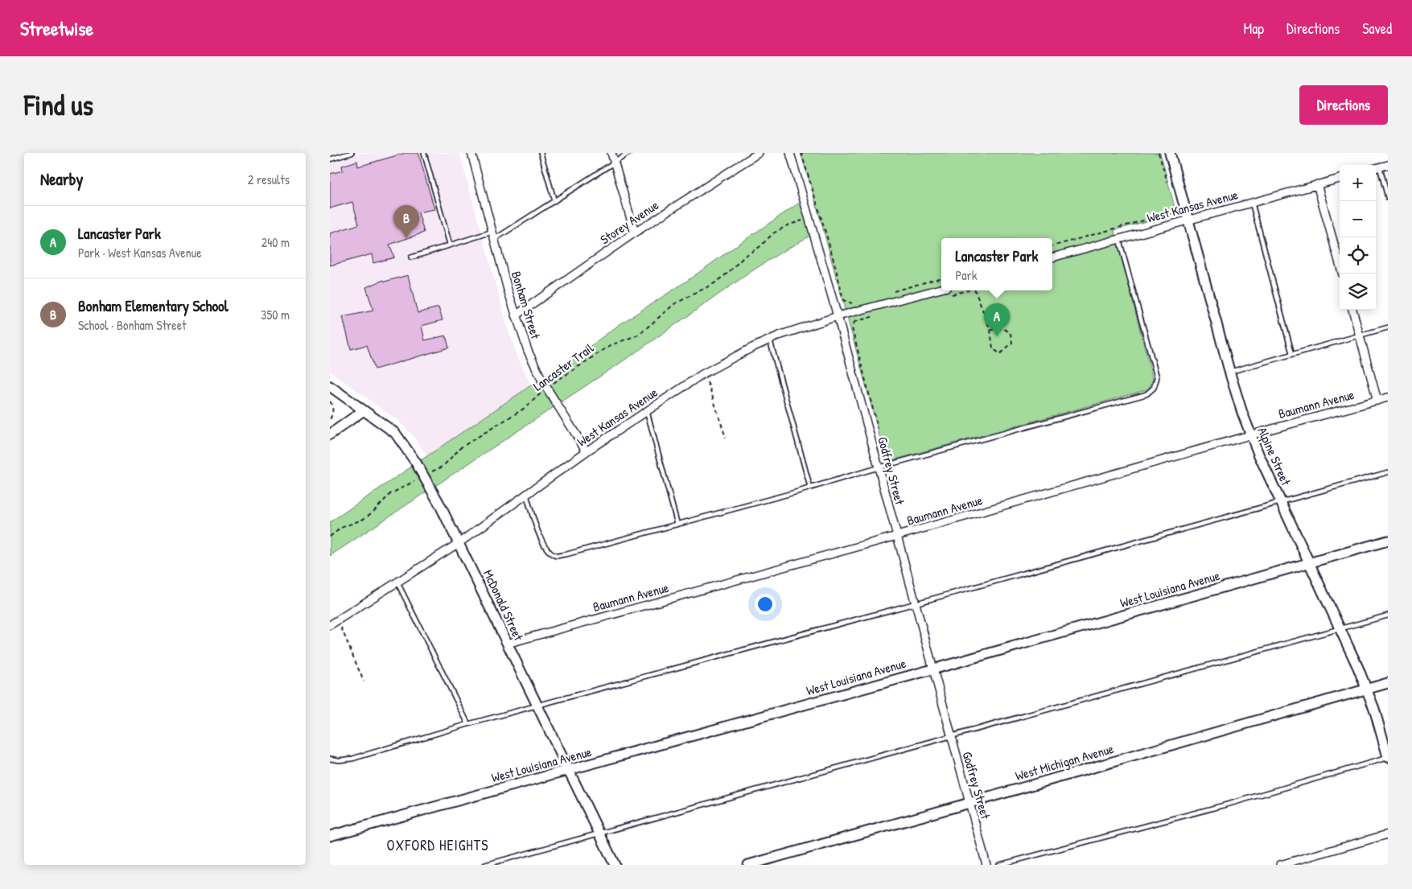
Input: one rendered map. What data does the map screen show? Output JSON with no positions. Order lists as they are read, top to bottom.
{
  "streets": {
    "street": [
      "West Kansas Avenue",
      "Storey Avenue",
      "Bonham Street",
      "Baumann Avenue",
      "Alpine Street",
      "Godfrey Street",
      "West Louisiana Avenue",
      "McDonald Street",
      "West Michigan Avenue"
    ],
    "path": ["Lancaster Trail"]
  },
  "crossings": [
    ["West Kansas Avenue", "Bonham Street"],
    ["West Kansas Avenue", "Alpine Street"],
    ["West Kansas Avenue", "Godfrey Street"],
    ["West Kansas Avenue", "McDonald Street"],
    ["Storey Avenue", "Bonham Street"],
    ["Bonham Street", "Lancaster Trail"],
    ["Lancaster Trail", "Godfrey Street"],
    ["Lancaster Trail", "McDonald Street"],
    ["Baumann Avenue", "Alpine Street"],
    ["Baumann Avenue", "Godfrey Street"],
    ["Baumann Avenue", "McDonald Street"],
    ["Alpine Street", "West Louisiana Avenue"],
    ["Alpine Street", "West Michigan Avenue"],
    ["Godfrey Street", "West Louisiana Avenue"],
    ["Godfrey Street", "West Michigan Avenue"],
    ["West Louisiana Avenue", "McDonald Street"]
  ],
  "districts": ["OXFORD HEIGHTS"],
  "page": {
    "header": "Streetwise",
    "nav": ["Map", "Directions", "Saved"],
    "buttons": "Directions",
    "title": "Find us",
    "heading": ["Nearby", "2 results"],
    "map_buttons": ["+", "−"],
    "list": [
      {
        "mark": "A",
        "name": "Lancaster Park",
        "note": "Park · West Kansas Avenue",
        "value": "240 m"
      },
      {
        "mark": "B",
        "name": "Bonham Elementary School",
        "note": "School · Bonham Street",
        "value": "350 m"
      }
    ],
    "pins": ["B", "A"],
    "popup": ["Lancaster Park", "Park"]
  }
}
